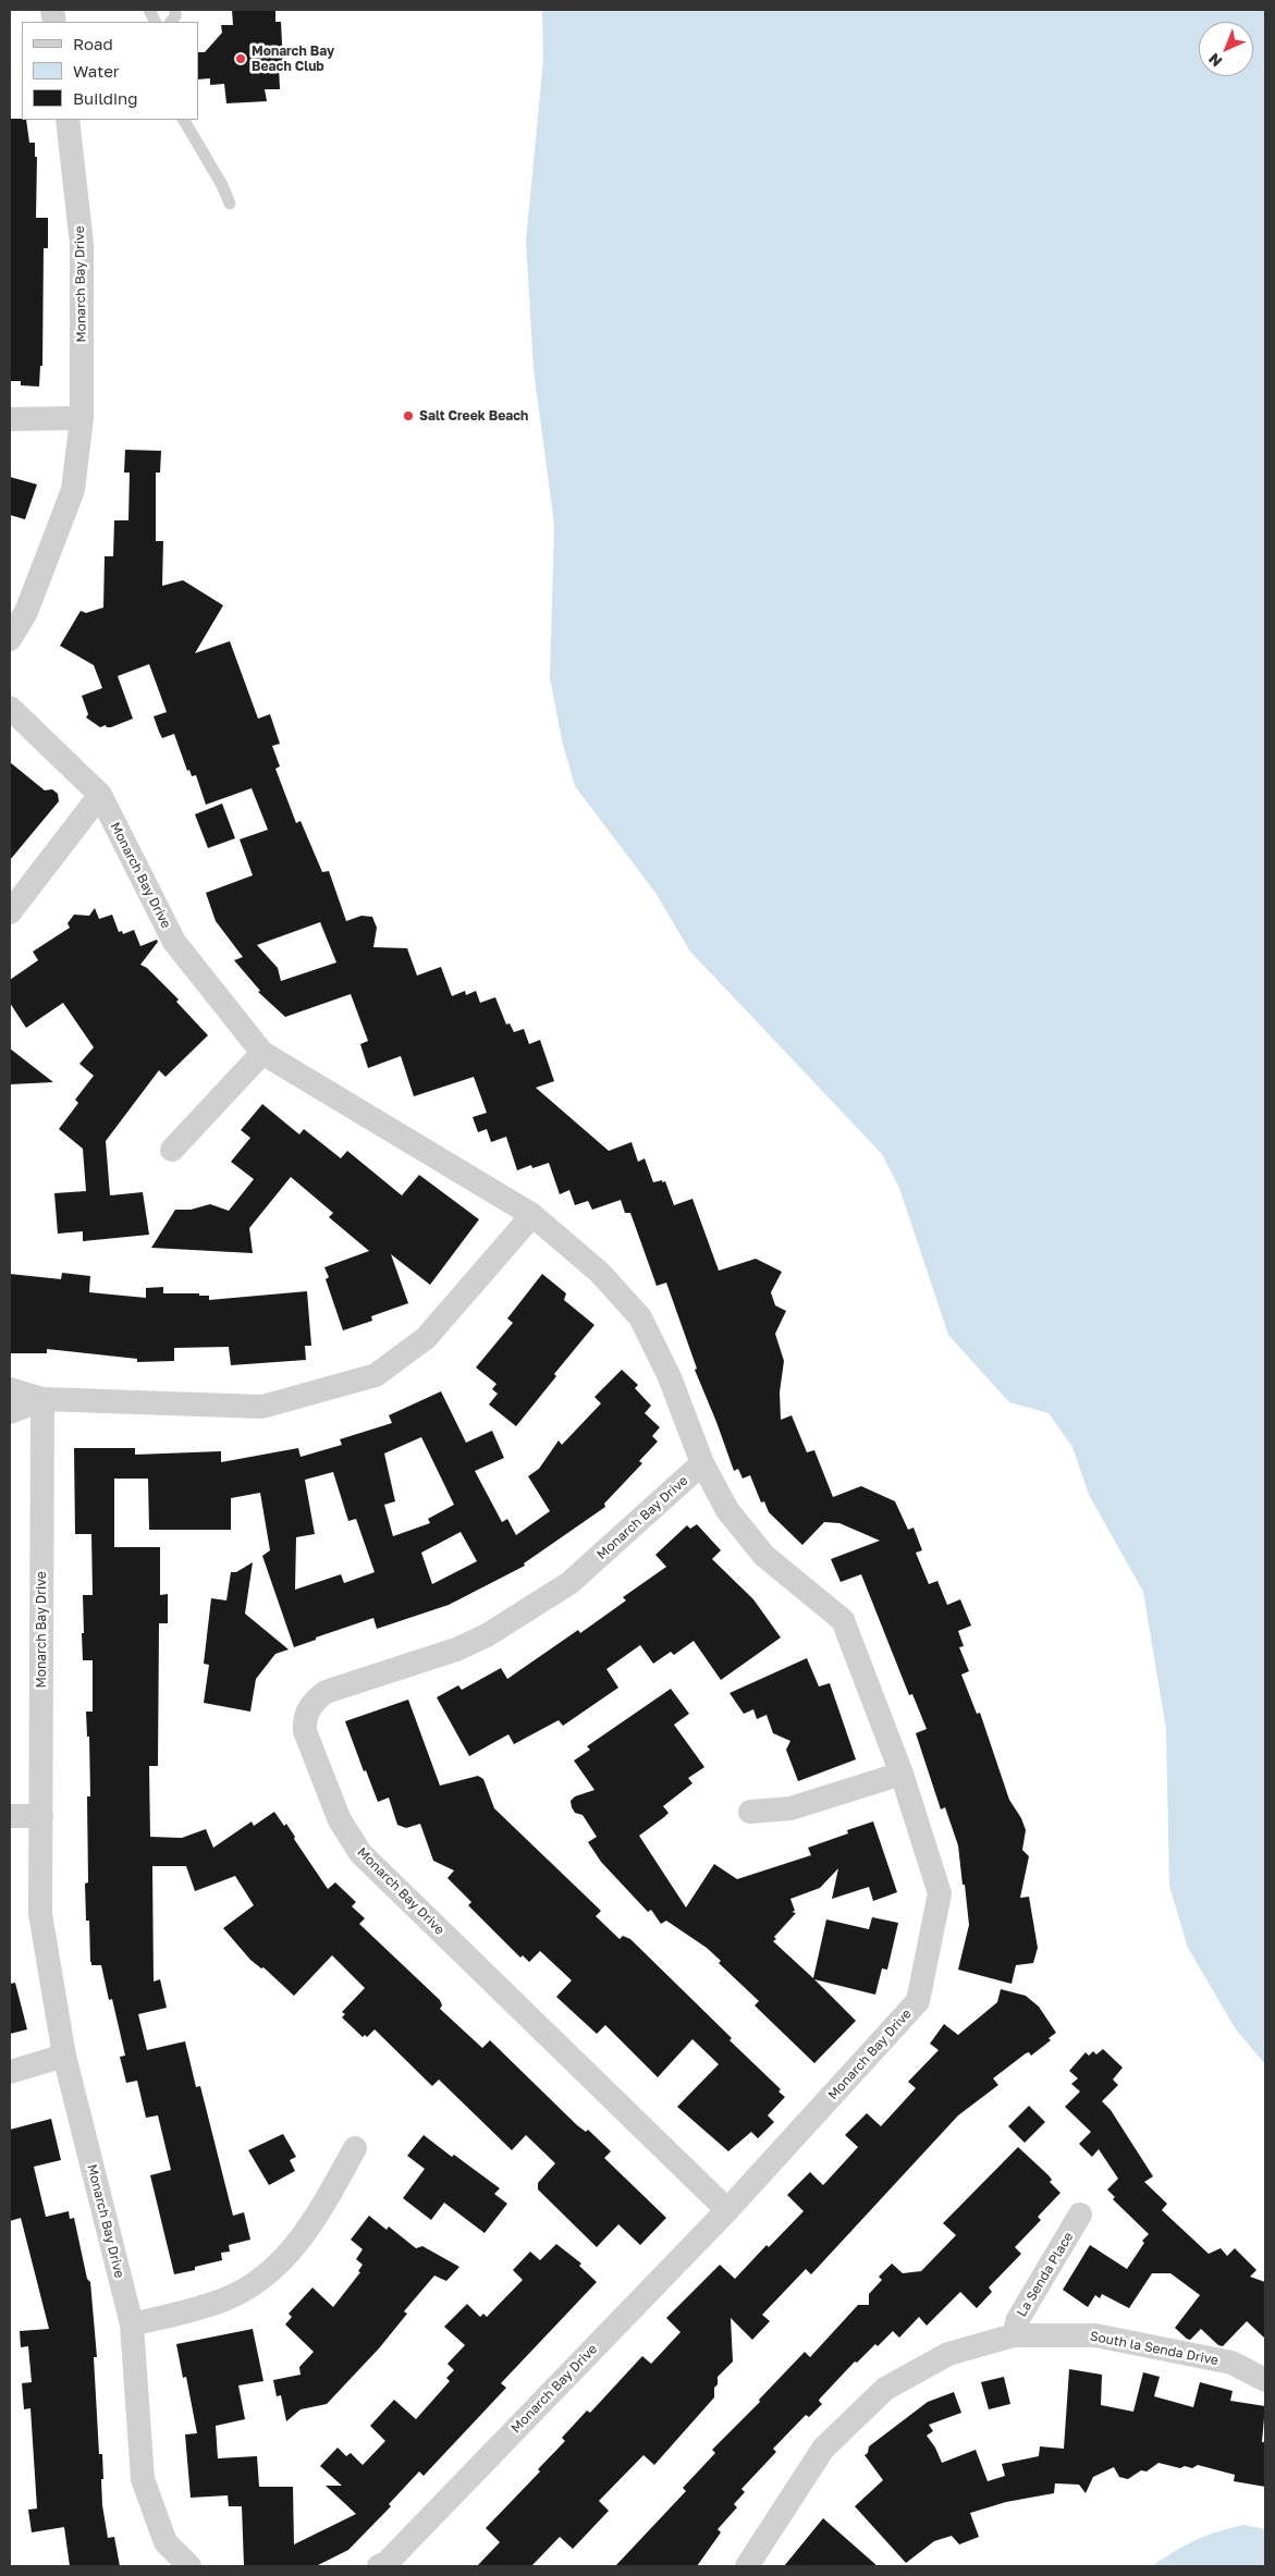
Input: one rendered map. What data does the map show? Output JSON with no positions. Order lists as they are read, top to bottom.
{
  "streets": {
    "street": ["Monarch Bay Drive", "La Senda Place", "South la Senda Drive"]
  },
  "crossings": [
    ["La Senda Place", "South la Senda Drive"]
  ],
  "places": ["Monarch Bay Beach Club", "Salt Creek Beach"],
  "legend": ["Road", "Water", "Building"],
  "north": "bottom left"
}
